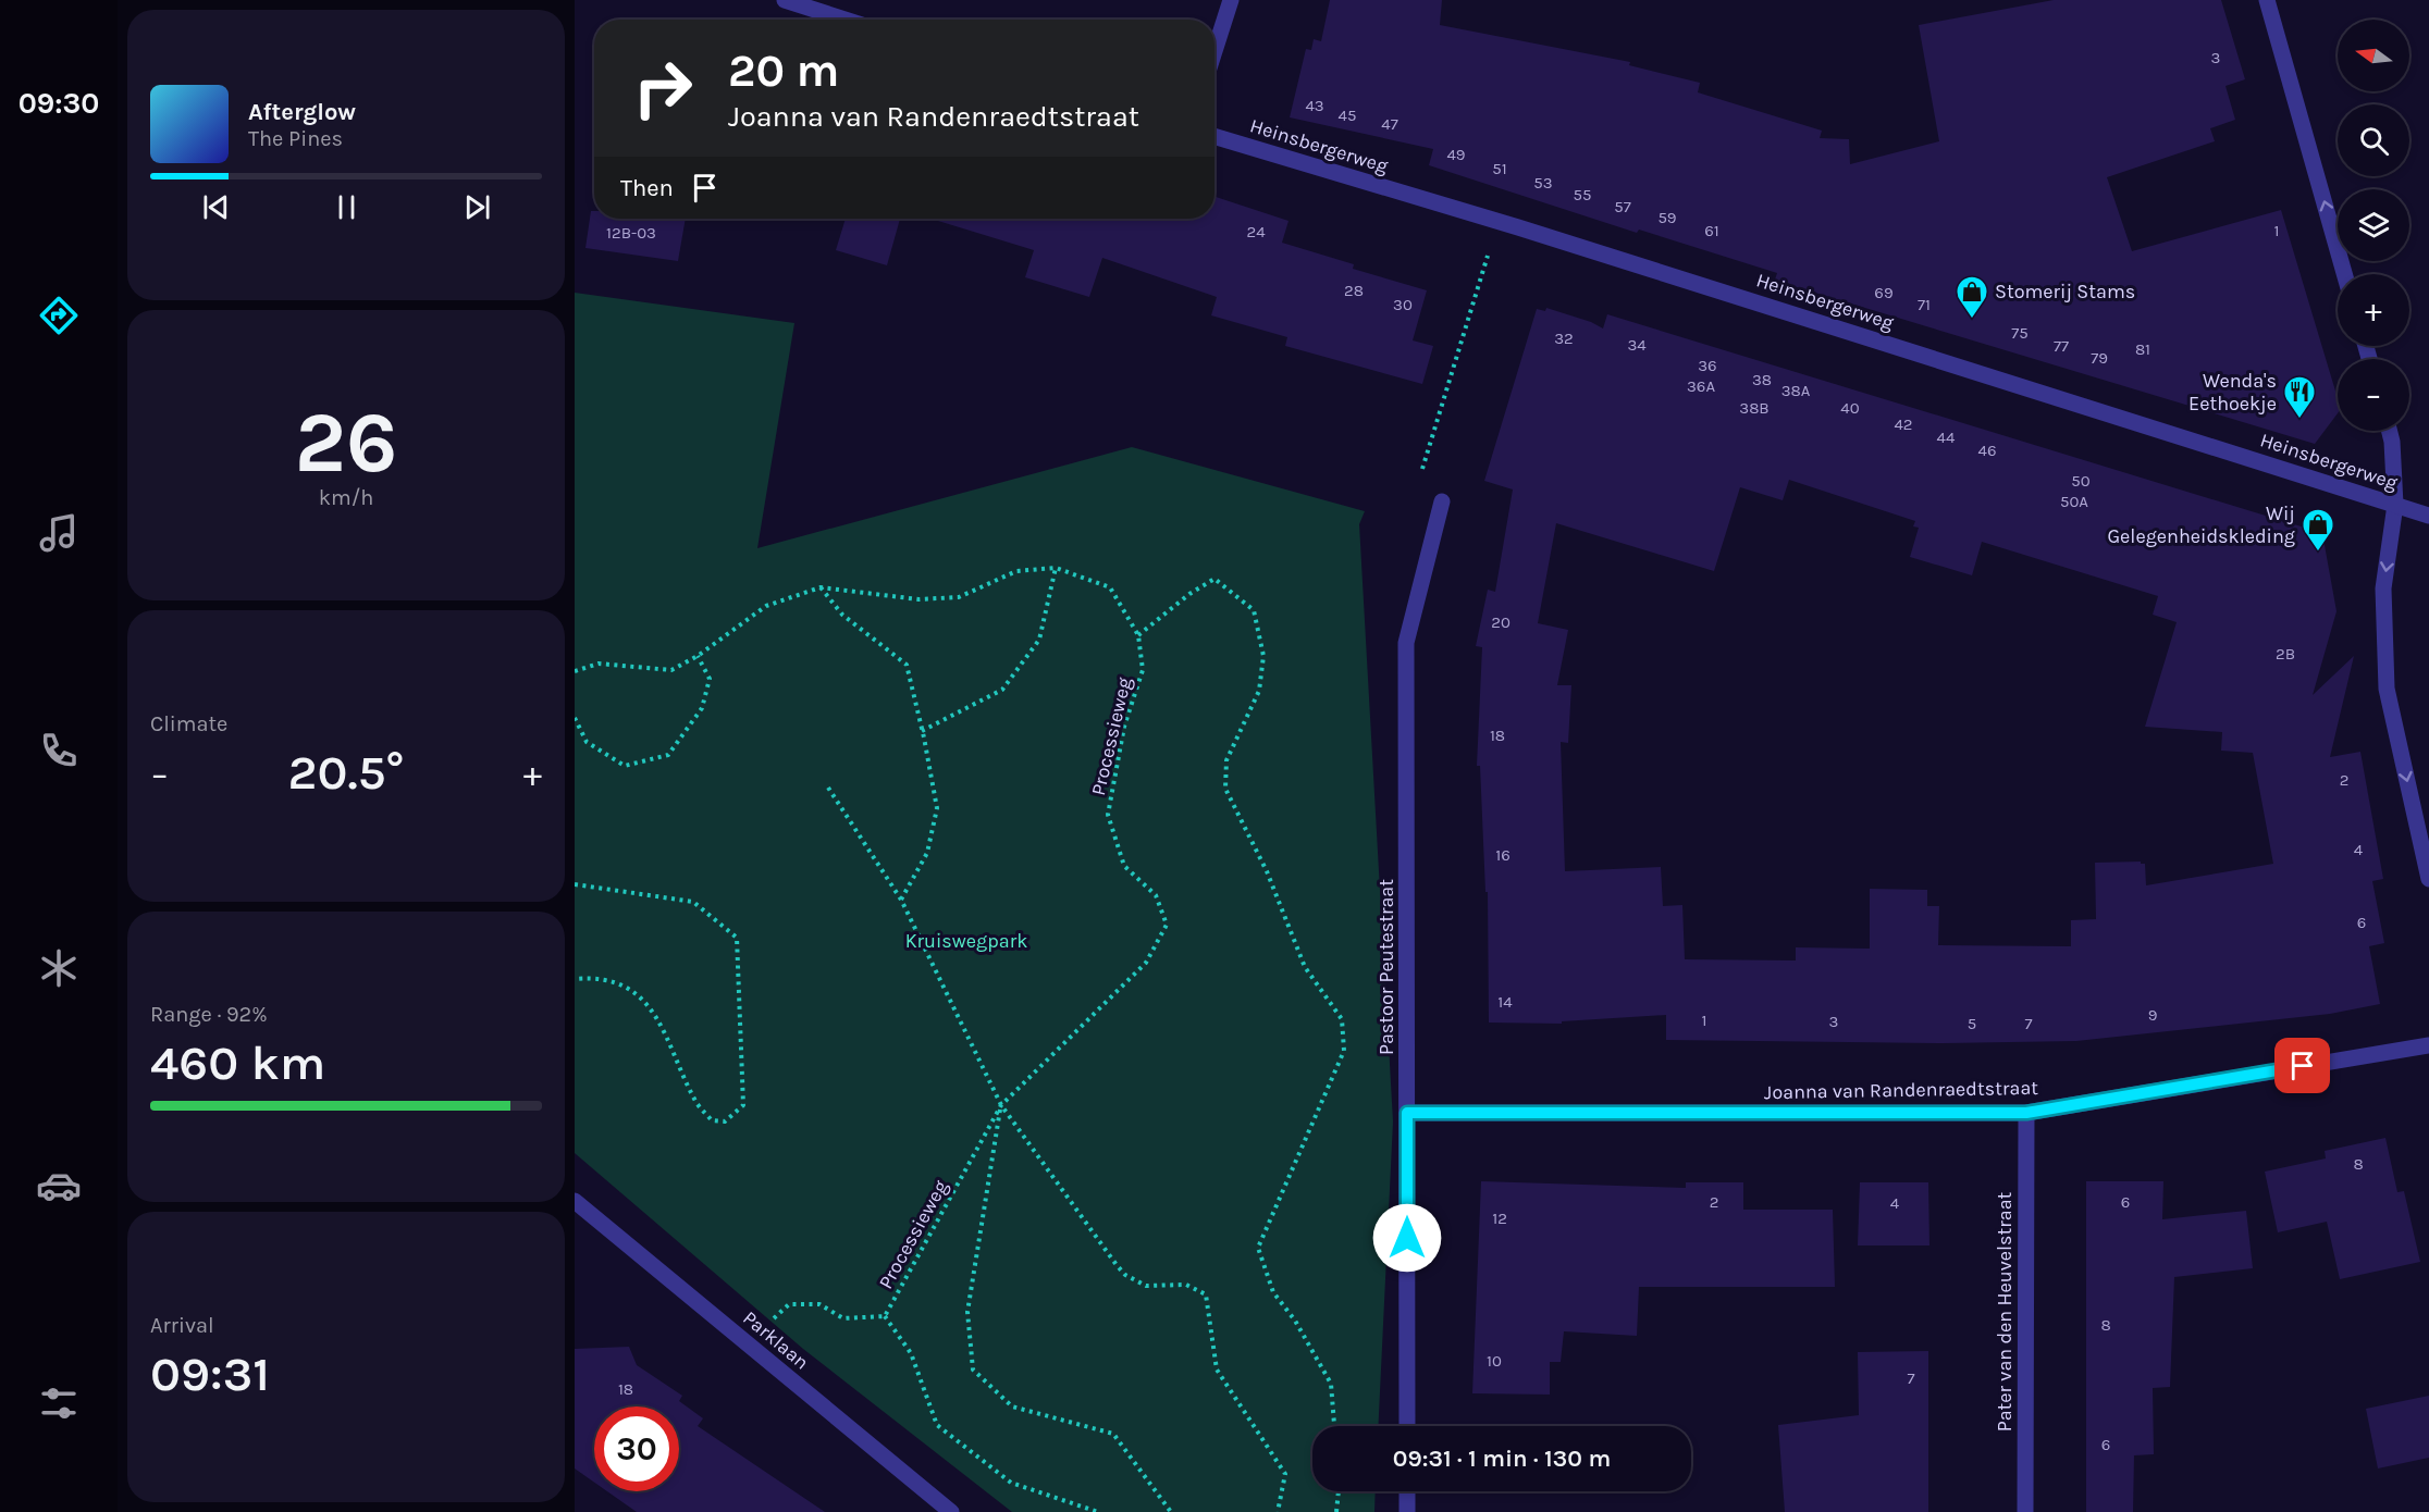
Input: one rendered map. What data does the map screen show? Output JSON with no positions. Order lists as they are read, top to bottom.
{
  "streets": {
    "street": [
      "Heinsbergerweg",
      "Pastoor Peutestraat",
      "Joanna van Randenraedtstraat",
      "Pater van den Heuvelstraat",
      "Parklaan"
    ],
    "path": ["Processieweg"]
  },
  "crossings": [
    ["Processieweg", "Parklaan"],
    ["Pastoor Peutestraat", "Joanna van Randenraedtstraat"],
    ["Joanna van Randenraedtstraat", "Pater van den Heuvelstraat"]
  ],
  "parks": ["Kruiswegpark"],
  "places": {
    "shop": ["Stomerij Stams", "Wij Gelegenheidskleding"],
    "restaurant": ["Wenda's Eethoekje"]
  },
  "house_numbers": [
    "3",
    "43",
    "45",
    "47",
    "49",
    "51",
    "53",
    "55",
    "57",
    "59",
    "61",
    "1",
    "24",
    "12B-03",
    "28",
    "69",
    "30",
    "71",
    "75",
    "32",
    "34",
    "77",
    "81",
    "79",
    "36",
    "38",
    "36A",
    "38A",
    "38B",
    "40",
    "42",
    "44",
    "46",
    "50",
    "50A",
    "20",
    "2B",
    "18",
    "2",
    "4",
    "16",
    "6",
    "14",
    "9",
    "1",
    "3",
    "5",
    "7",
    "8",
    "2",
    "6",
    "4",
    "12",
    "8",
    "10",
    "7",
    "18",
    "6"
  ],
  "north": "left",
  "page": {
    "tabs": "09:30",
    "map_buttons": ["+", "−"],
    "turn": ["20 m", "Joanna van Randenraedtstraat"],
    "song": ["Afterglow", "The Pines"],
    "then": "Then",
    "tile": [
      ["26", "km/h"],
      "Climate",
      ["Range · 92%", "460 km"],
      ["Arrival", "09:31"]
    ],
    "heat": ["−", "20.5°", "+"],
    "limit": "30",
    "trip": "09:31 · 1 min · 130 m"
  }
}
